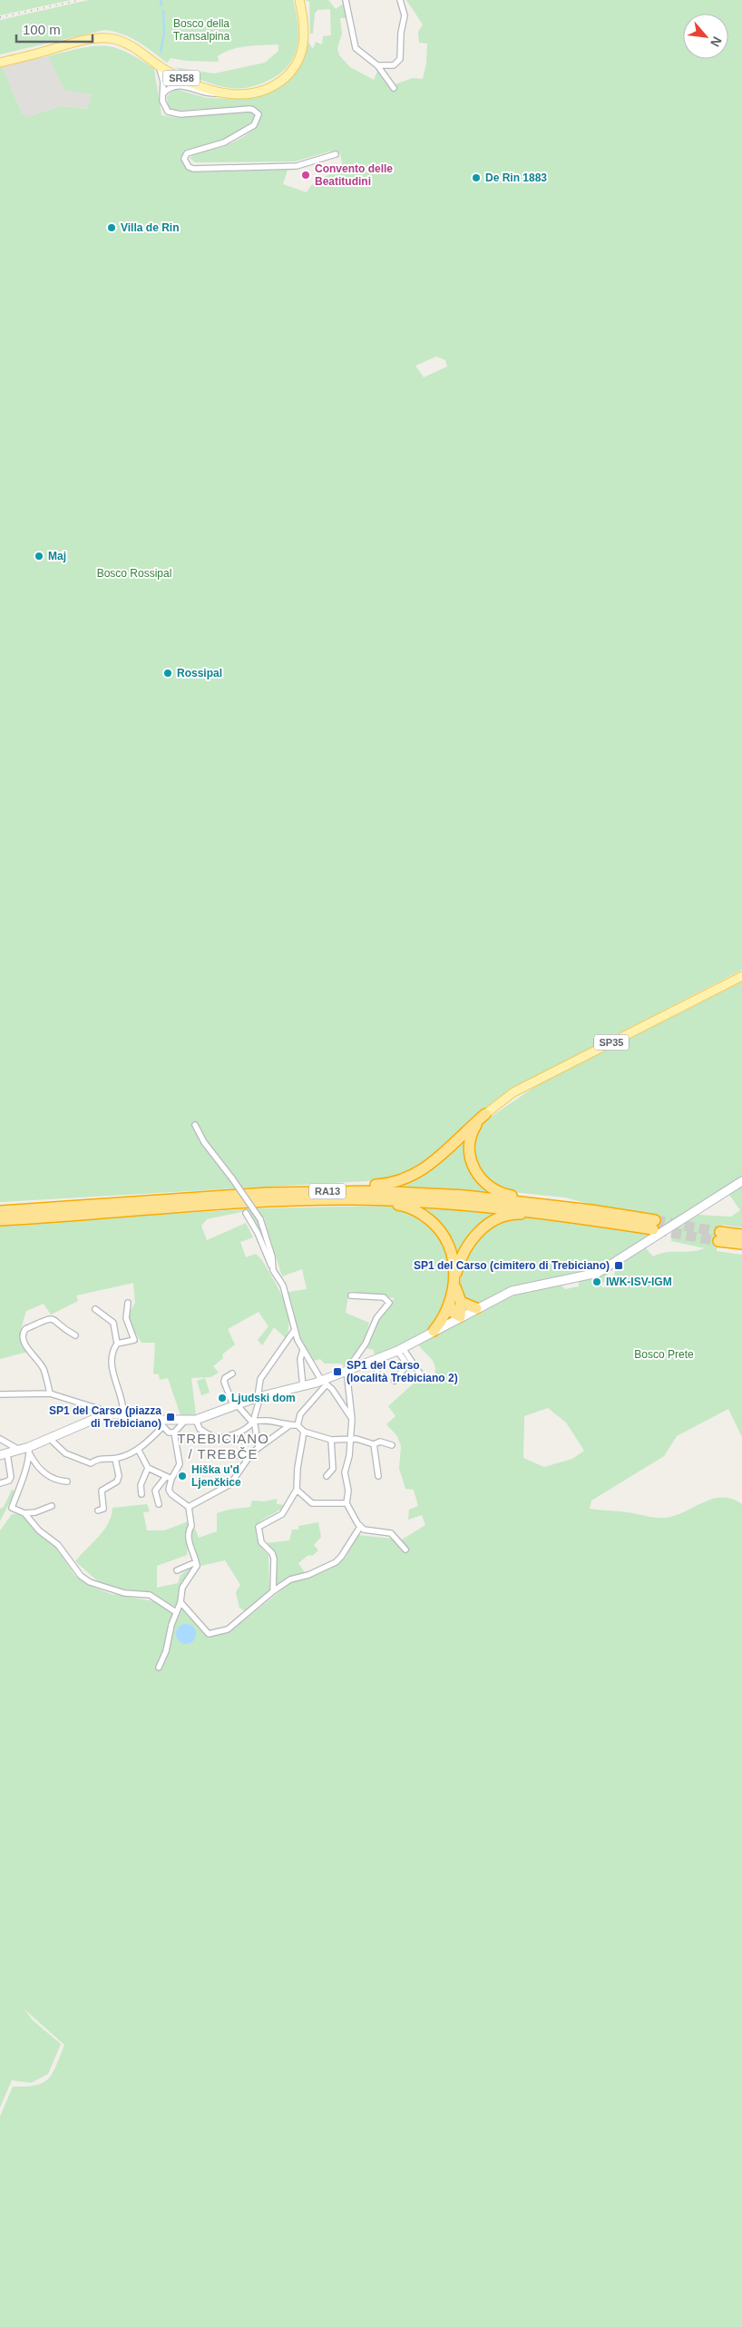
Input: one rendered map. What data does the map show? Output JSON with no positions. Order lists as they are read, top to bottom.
{
  "streets": {
    "highway": ["RA13"],
    "main road": ["SR58", "SP35"]
  },
  "districts": ["TREBICIANO / TREBČE"],
  "parks": ["Bosco della Transalpina", "Bosco Rossipal", "Bosco Prete"],
  "places": {
    "other": [
      "Convento delle Beatitudini",
      "De Rin 1883",
      "Villa de Rin",
      "Maj",
      "Rossipal",
      "IWK-ISV-IGM",
      "Ljudski dom",
      "Hiška u'd Ljenčkice"
    ],
    "transit": ["SP1 del Carso (cimitero di Trebiciano)", "SP1 del Carso (località Trebiciano 2)", "SP1 del Carso (piazza di Trebiciano)"]
  },
  "scale_bar": "100 m",
  "north": "bottom right"
}
